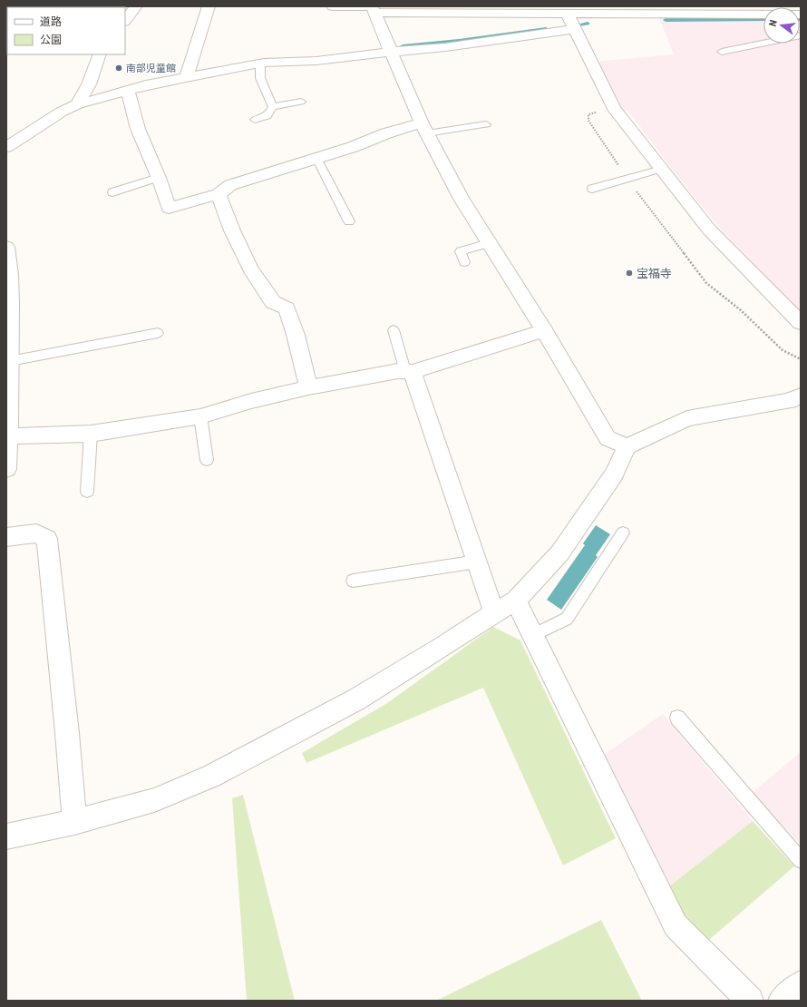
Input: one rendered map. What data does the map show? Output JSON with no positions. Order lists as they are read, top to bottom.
{
  "places": ["南部児童館", "宝福寺"],
  "legend": ["道路", "公園"],
  "north": "left"
}
